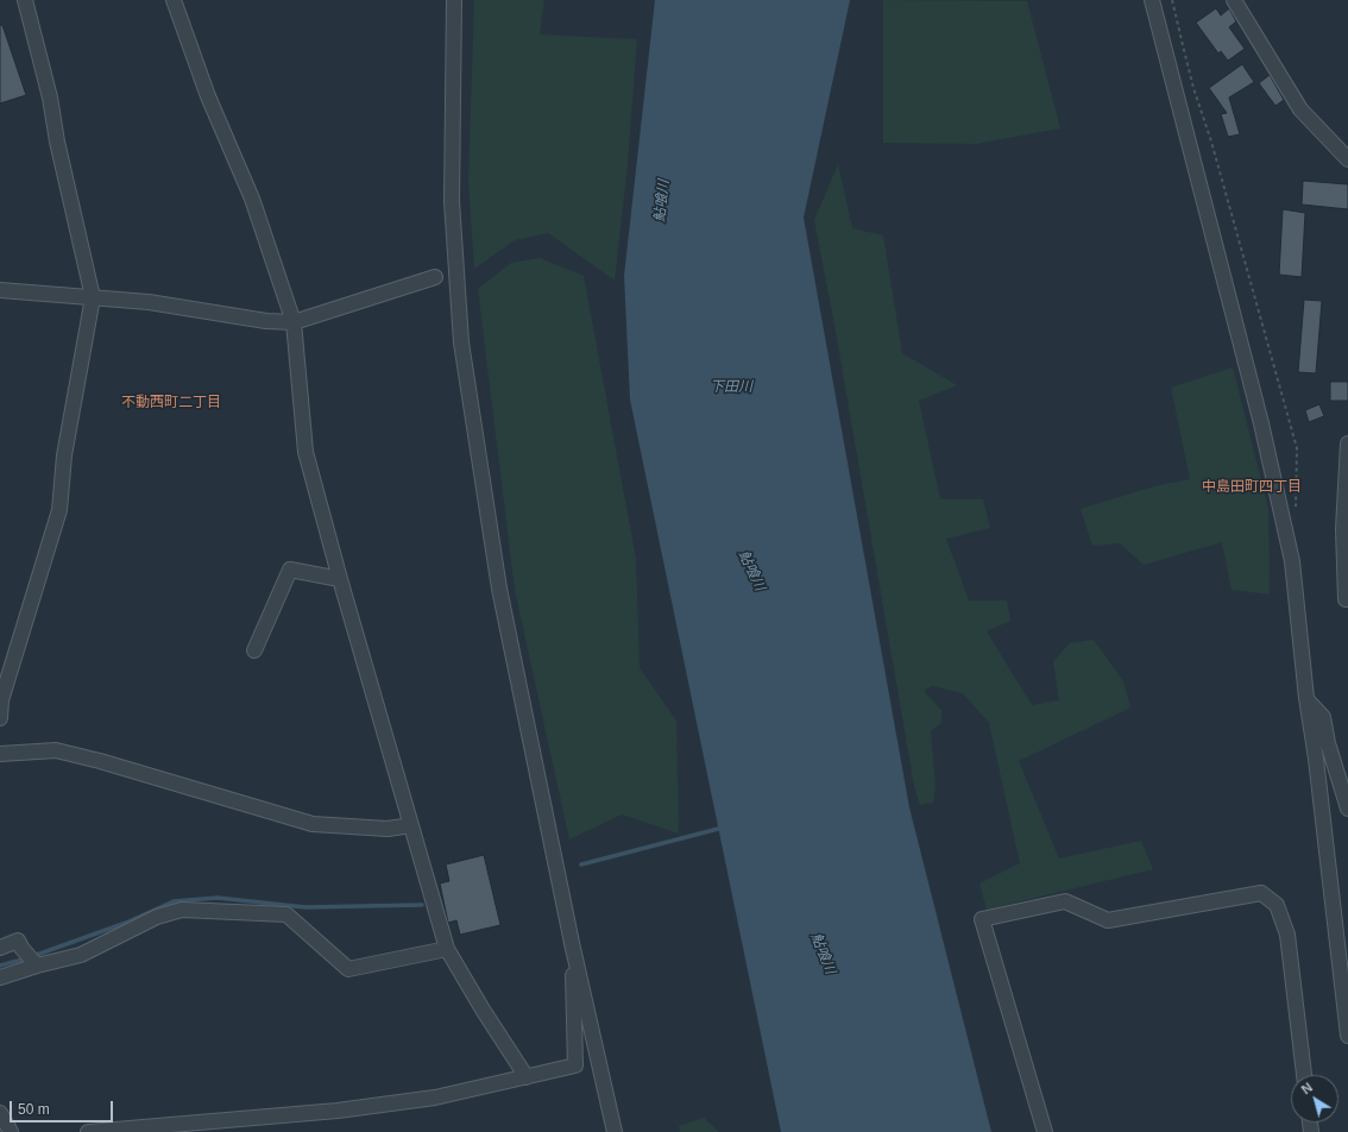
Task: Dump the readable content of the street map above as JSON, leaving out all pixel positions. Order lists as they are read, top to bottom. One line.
{"districts":["不動西町二丁目","中島田町四丁目"],"water":["鮎喰川","下田川"],"scale_bar":"50 m","north":"top left"}
